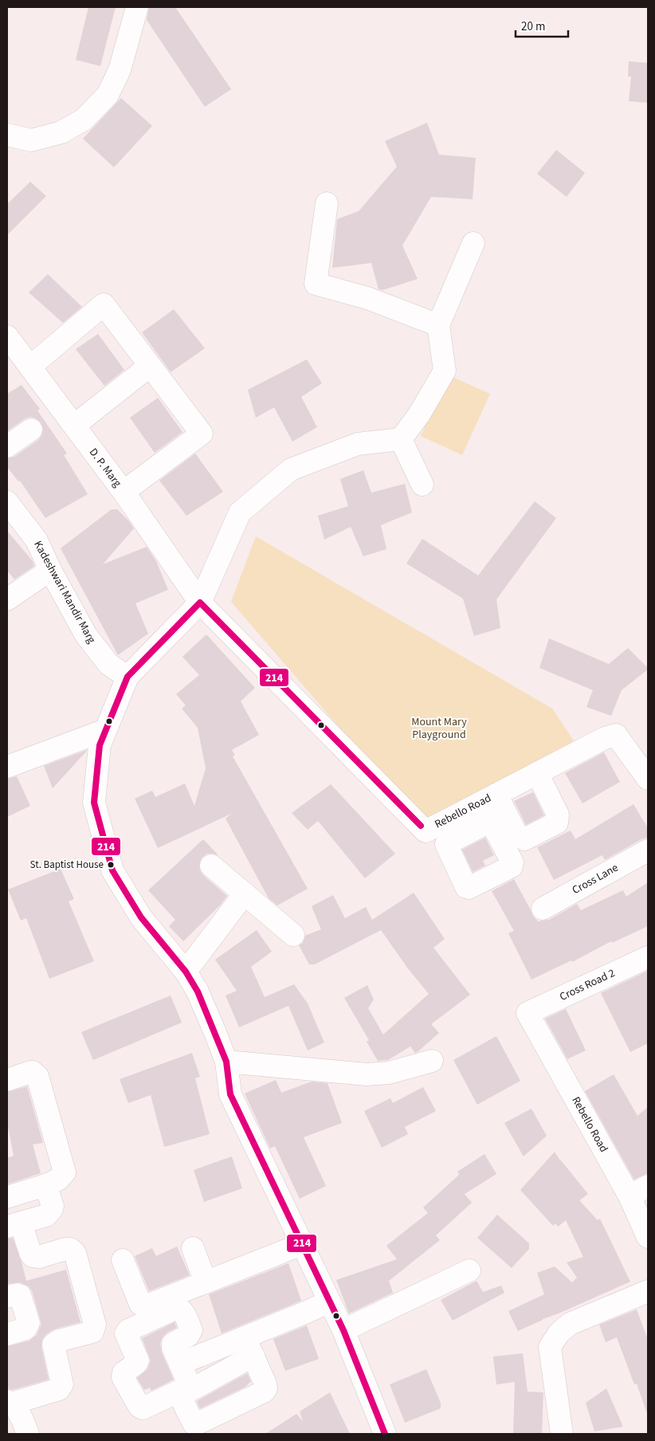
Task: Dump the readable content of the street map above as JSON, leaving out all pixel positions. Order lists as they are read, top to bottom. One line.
{"streets":{"street":["D. P. Marg","Kadeshwari Mandir Marg","Rebello Road","Cross Lane","Cross Road 2"]},"crossings":[["D. P. Marg","Rebello Road"],["Rebello Road","Cross Road 2"]],"parks":["Mount Mary Playground"],"places":["St. Baptist House"],"lines":["transit line 214"],"scale_bar":"20 m"}
